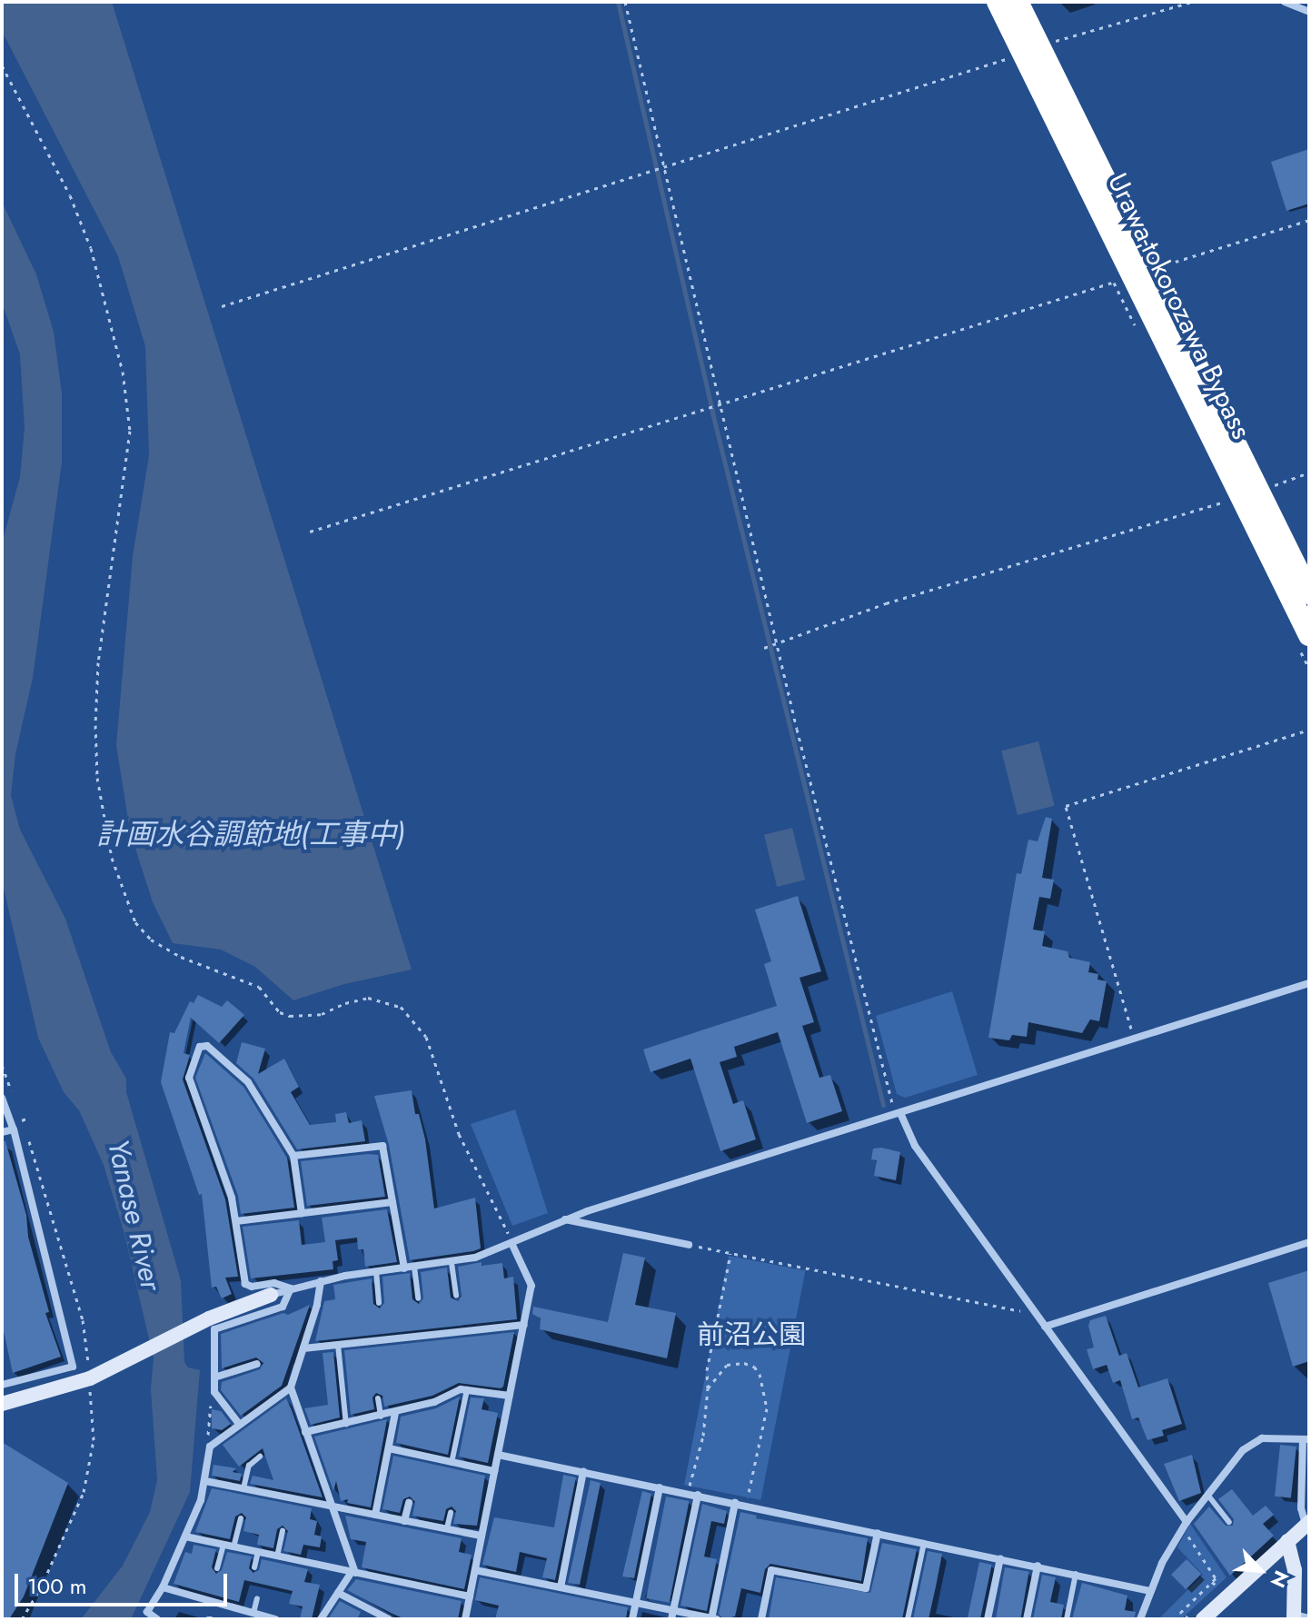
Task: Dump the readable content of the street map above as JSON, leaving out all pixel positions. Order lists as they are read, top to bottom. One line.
{"streets":{"highway":["Urawa-tokorozawa Bypass"]},"water":["計画水谷調節地(工事中)","Yanase River"],"parks":["前沼公園"],"scale_bar":"100 m","north":"bottom right"}
